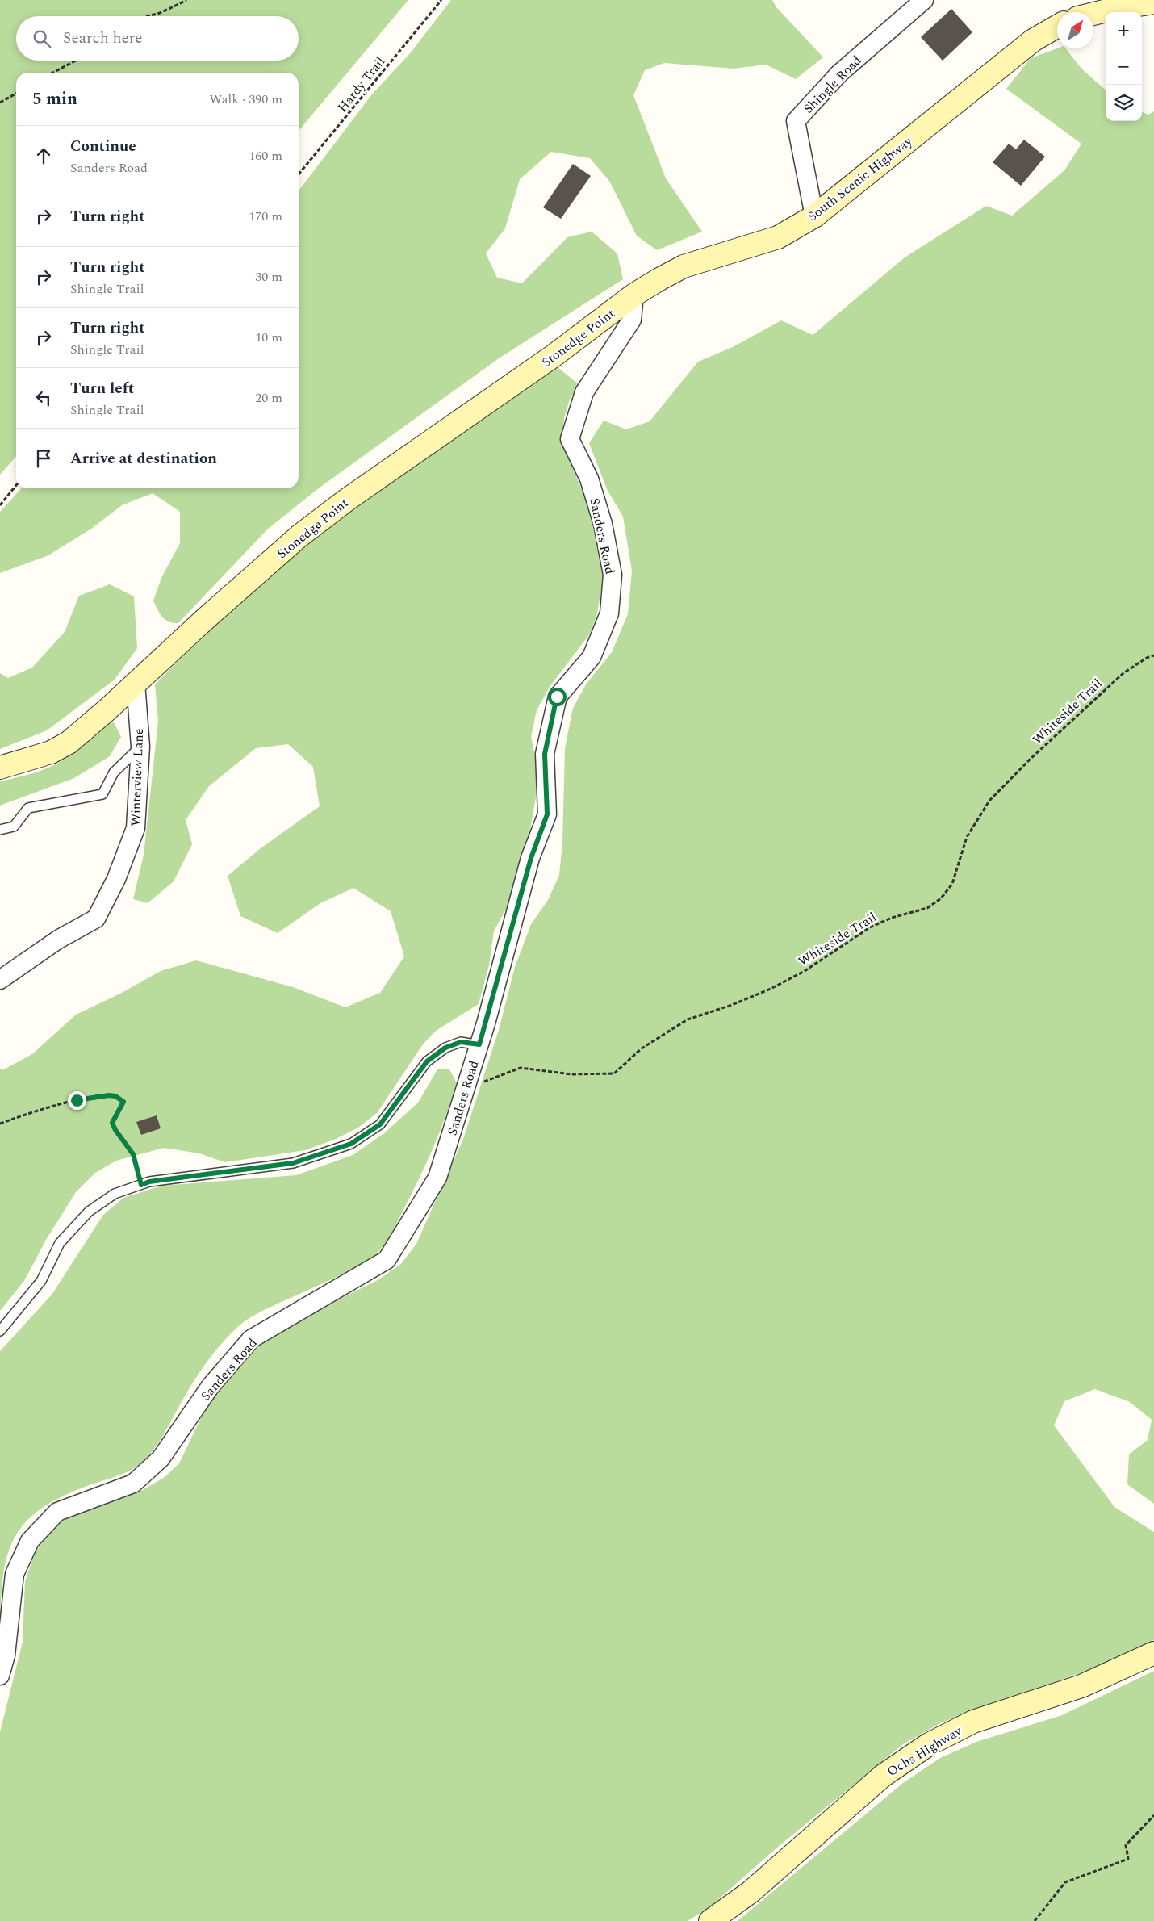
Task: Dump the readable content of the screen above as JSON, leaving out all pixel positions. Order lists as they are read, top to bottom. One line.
{"streets":{"main road":["South Scenic Highway","Stonedge Point","Ochs Highway"],"street":["Shingle Road","Sanders Road","Winterview Lane"],"path":["Hardy Trail","Whiteside Trail"]},"crossings":[["Shingle Road","South Scenic Highway"],["South Scenic Highway","Stonedge Point"],["South Scenic Highway","Sanders Road"],["Stonedge Point","Sanders Road"],["Stonedge Point","Winterview Lane"],["Sanders Road","Whiteside Trail"]],"north":"top right","page":{"map_buttons":["+","−"],"search":"Search here","heading":["5 min","Walk · 390 m"],"list":[["Continue","Sanders Road","160 m"],["Turn right","170 m"],["Turn right","Shingle Trail","30 m"],["Turn right","Shingle Trail","10 m"],["Turn left","Shingle Trail","20 m"],"Arrive at destination"]}}
